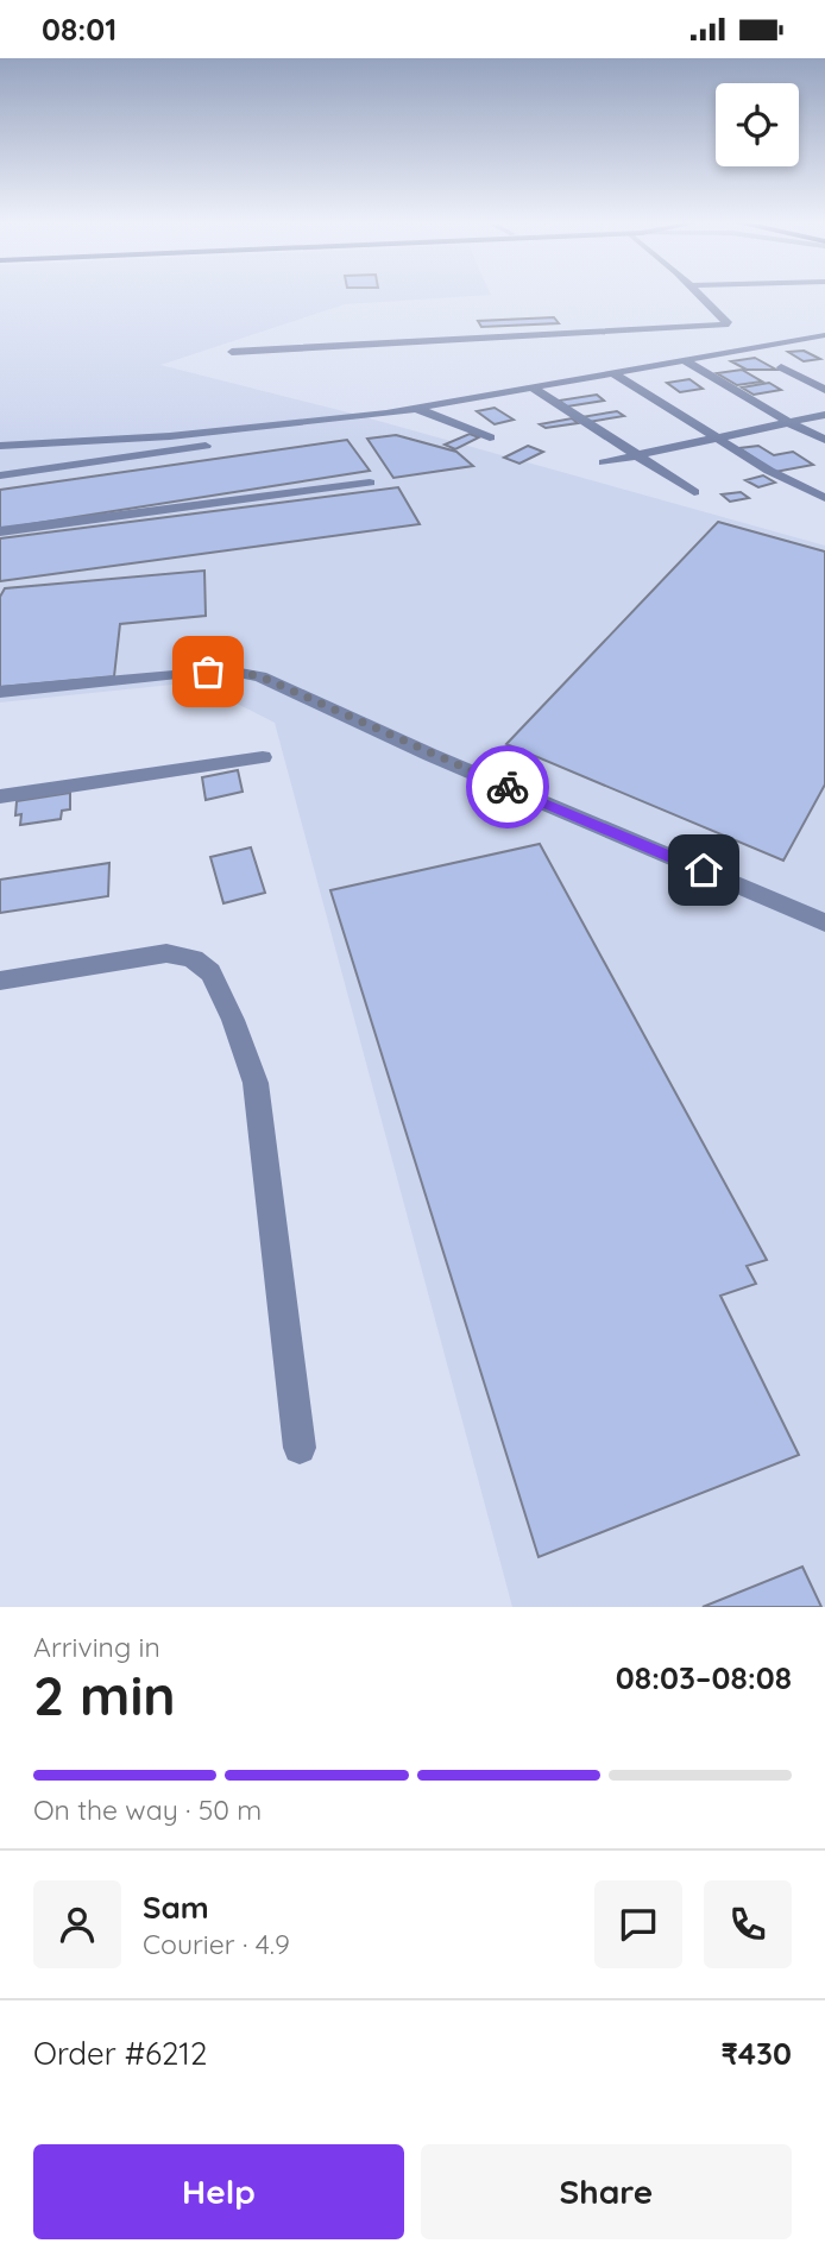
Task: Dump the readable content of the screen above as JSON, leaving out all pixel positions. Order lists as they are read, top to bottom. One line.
{"page":{"status":"08:01","heading":["2 min","Arriving in","08:03–08:08"],"panel":["Sam","Courier · 4.9","Order #6212","₹430"],"bar":"On the way · 50 m","buttons":["Help","Share"]}}
